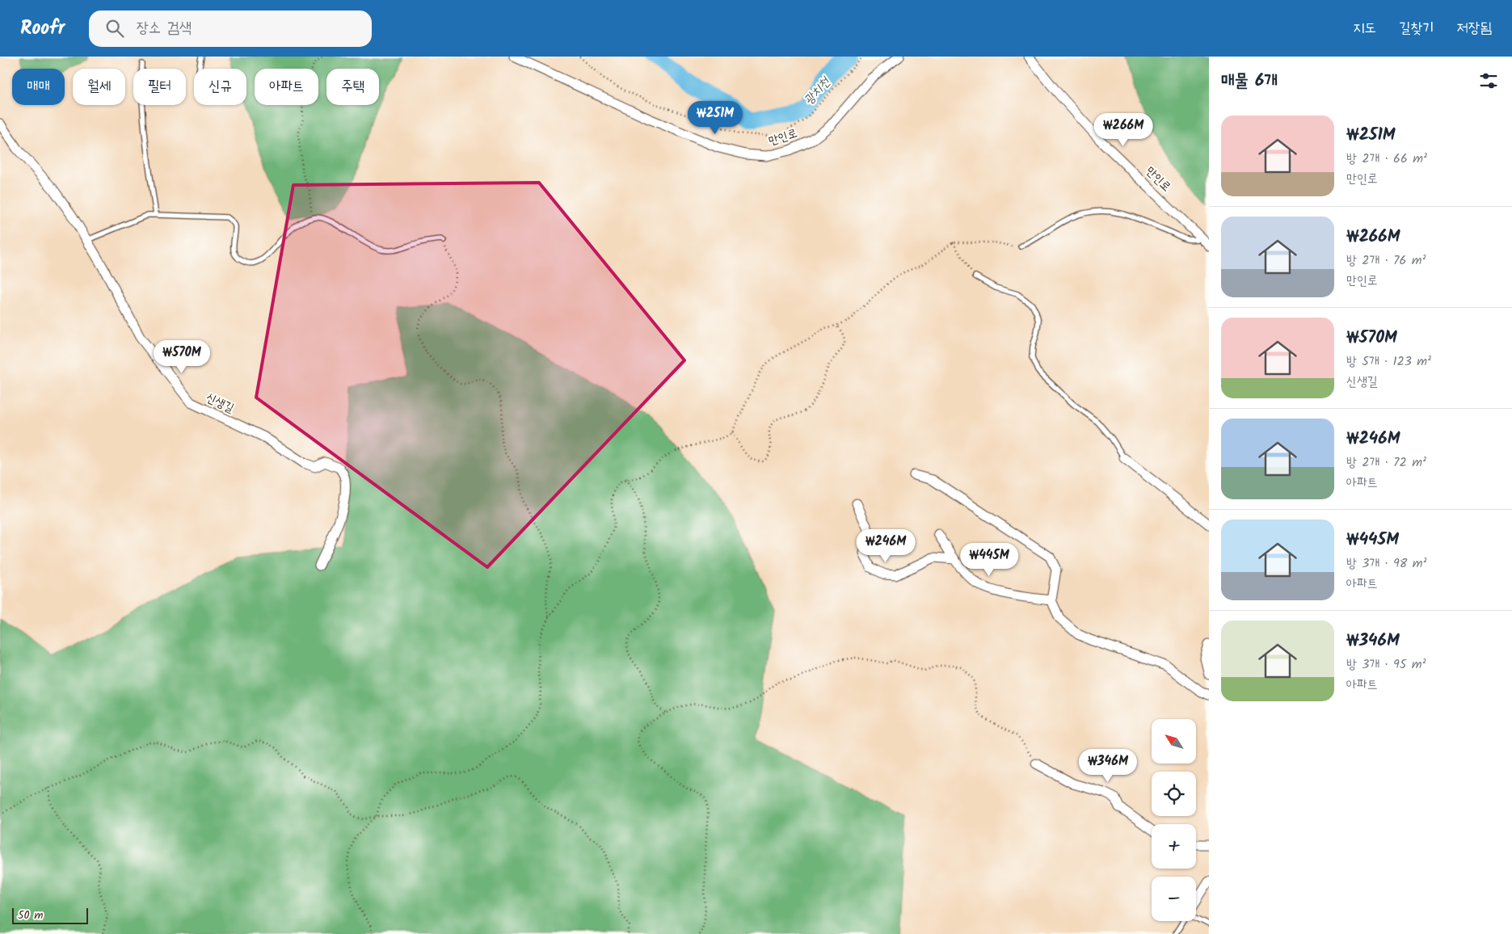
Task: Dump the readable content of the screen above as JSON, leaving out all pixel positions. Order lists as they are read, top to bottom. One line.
{"streets":{"street":["만인로","신생길"]},"water":["광치천"],"scale_bar":"50 m","north":"top left","page":{"header":"Roofr","search":"장소 검색","nav":["지도","길찾기","저장됨"],"heading":"매물 6개","chip":["매매","월세","필터","신규","아파트","주택"],"price":["₩251M","₩266M","₩570M","₩246M","₩445M","₩346M"],"list":[{"name":"₩251M","note":"방 2개 · 66 m² · 만인로"},{"name":"₩266M","note":"방 2개 · 76 m² · 만인로"},{"name":"₩570M","note":"방 5개 · 123 m² · 신생길"},{"name":"₩246M","note":"방 2개 · 72 m² · 아파트"},{"name":"₩445M","note":"방 3개 · 98 m² · 아파트"},{"name":"₩346M","note":"방 3개 · 95 m² · 아파트"}],"map_buttons":["+","−"],"scale":"50 m"}}
